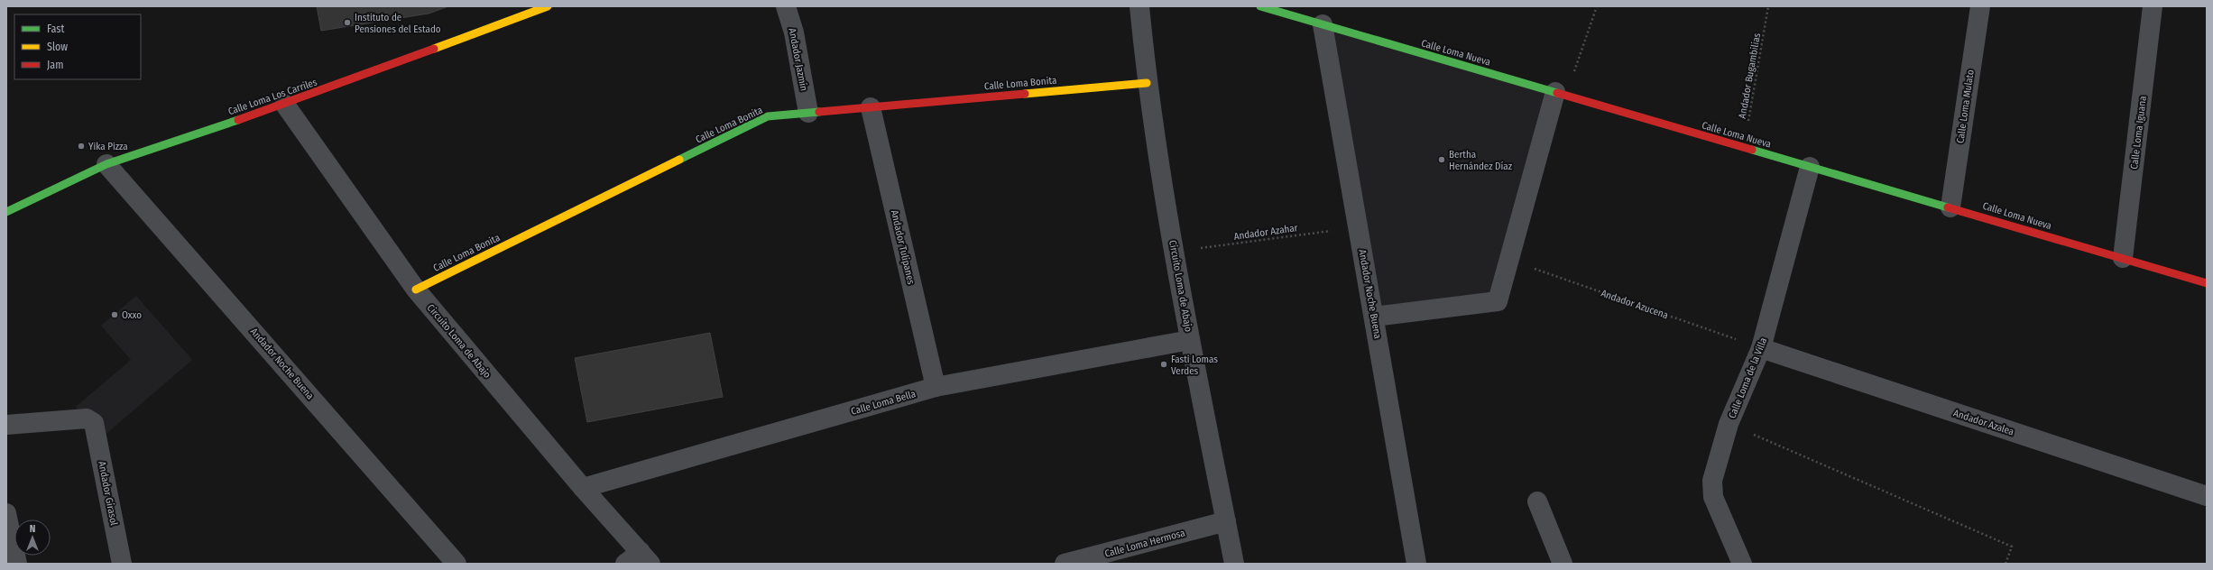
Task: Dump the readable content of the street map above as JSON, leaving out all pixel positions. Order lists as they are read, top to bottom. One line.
{"streets":{"street":["Calle Loma Nueva","Andador Jazmín","Calle Loma Bonita","Calle Loma Los Carriles","Calle Loma Mulato","Calle Loma Iguana","Andador Tulipanes","Circuito Loma de Abajo","Andador Noche Buena","Calle Loma de la Villa","Calle Loma Bella","Andador Azalea","Andador Girasol","Calle Loma Hermosa"],"path":["Andador Bugambilias","Andador Azahar","Andador Azucena"]},"crossings":[["Calle Loma Nueva","Andador Bugambilias"],["Calle Loma Nueva","Calle Loma Mulato"],["Calle Loma Nueva","Calle Loma Iguana"],["Calle Loma Nueva","Andador Noche Buena"],["Calle Loma Nueva","Calle Loma de la Villa"],["Andador Jazmín","Calle Loma Bonita"],["Calle Loma Bonita","Andador Tulipanes"],["Calle Loma Bonita","Circuito Loma de Abajo"],["Calle Loma Los Carriles","Circuito Loma de Abajo"],["Calle Loma Los Carriles","Andador Noche Buena"],["Andador Azahar","Circuito Loma de Abajo"],["Andador Azahar","Andador Noche Buena"],["Andador Tulipanes","Calle Loma Bella"],["Circuito Loma de Abajo","Calle Loma Bella"],["Circuito Loma de Abajo","Calle Loma Hermosa"],["Andador Azucena","Calle Loma de la Villa"],["Andador Azucena","Andador Azalea"],["Calle Loma de la Villa","Andador Azalea"]],"places":["Instituto de Pensiones del Estado","Yika Pizza","Bertha Hernández Díaz","Oxxo","Fasti Lomas Verdes"],"legend":["Fast","Slow","Jam"],"north":"top"}
